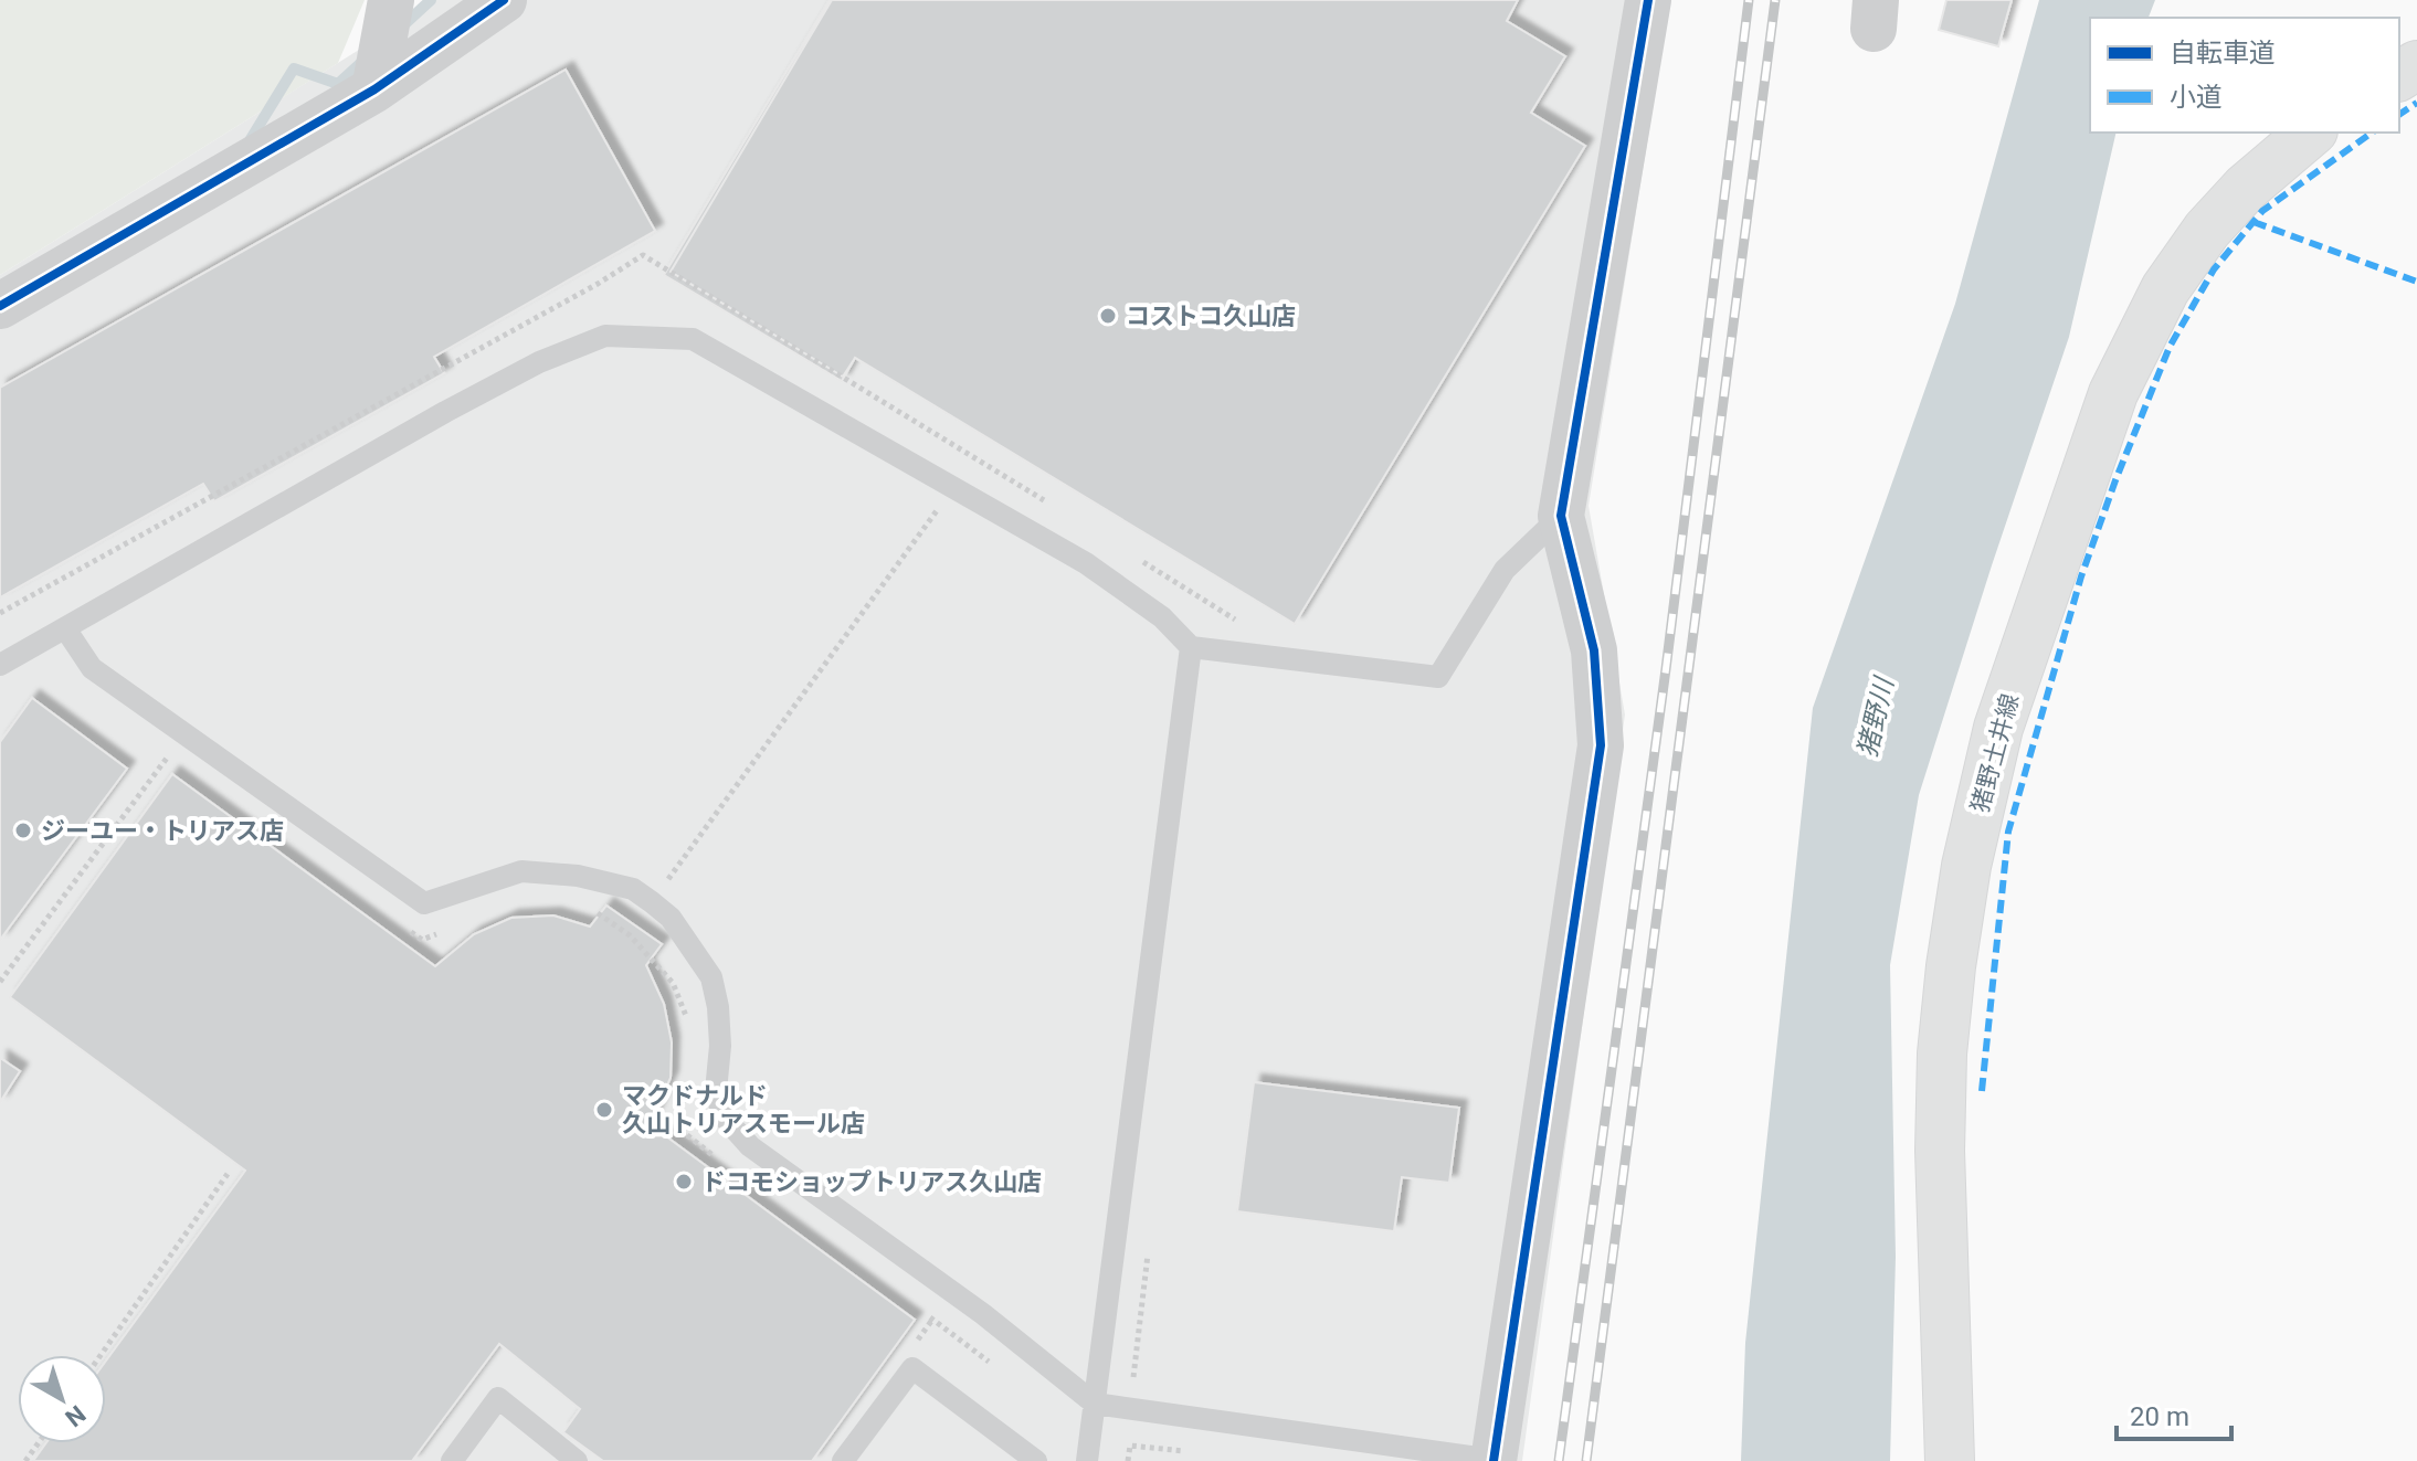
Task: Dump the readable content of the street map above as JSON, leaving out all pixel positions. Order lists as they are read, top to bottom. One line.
{"streets":{"main road":["猪野土井線"]},"water":["猪野川"],"places":["コストコ久山店","ジーユー・トリアス店","マクドナルド 久山トリアスモール店","ドコモショップトリアス久山店"],"legend":["自転車道","小道"],"scale_bar":"20 m","north":"bottom right"}
